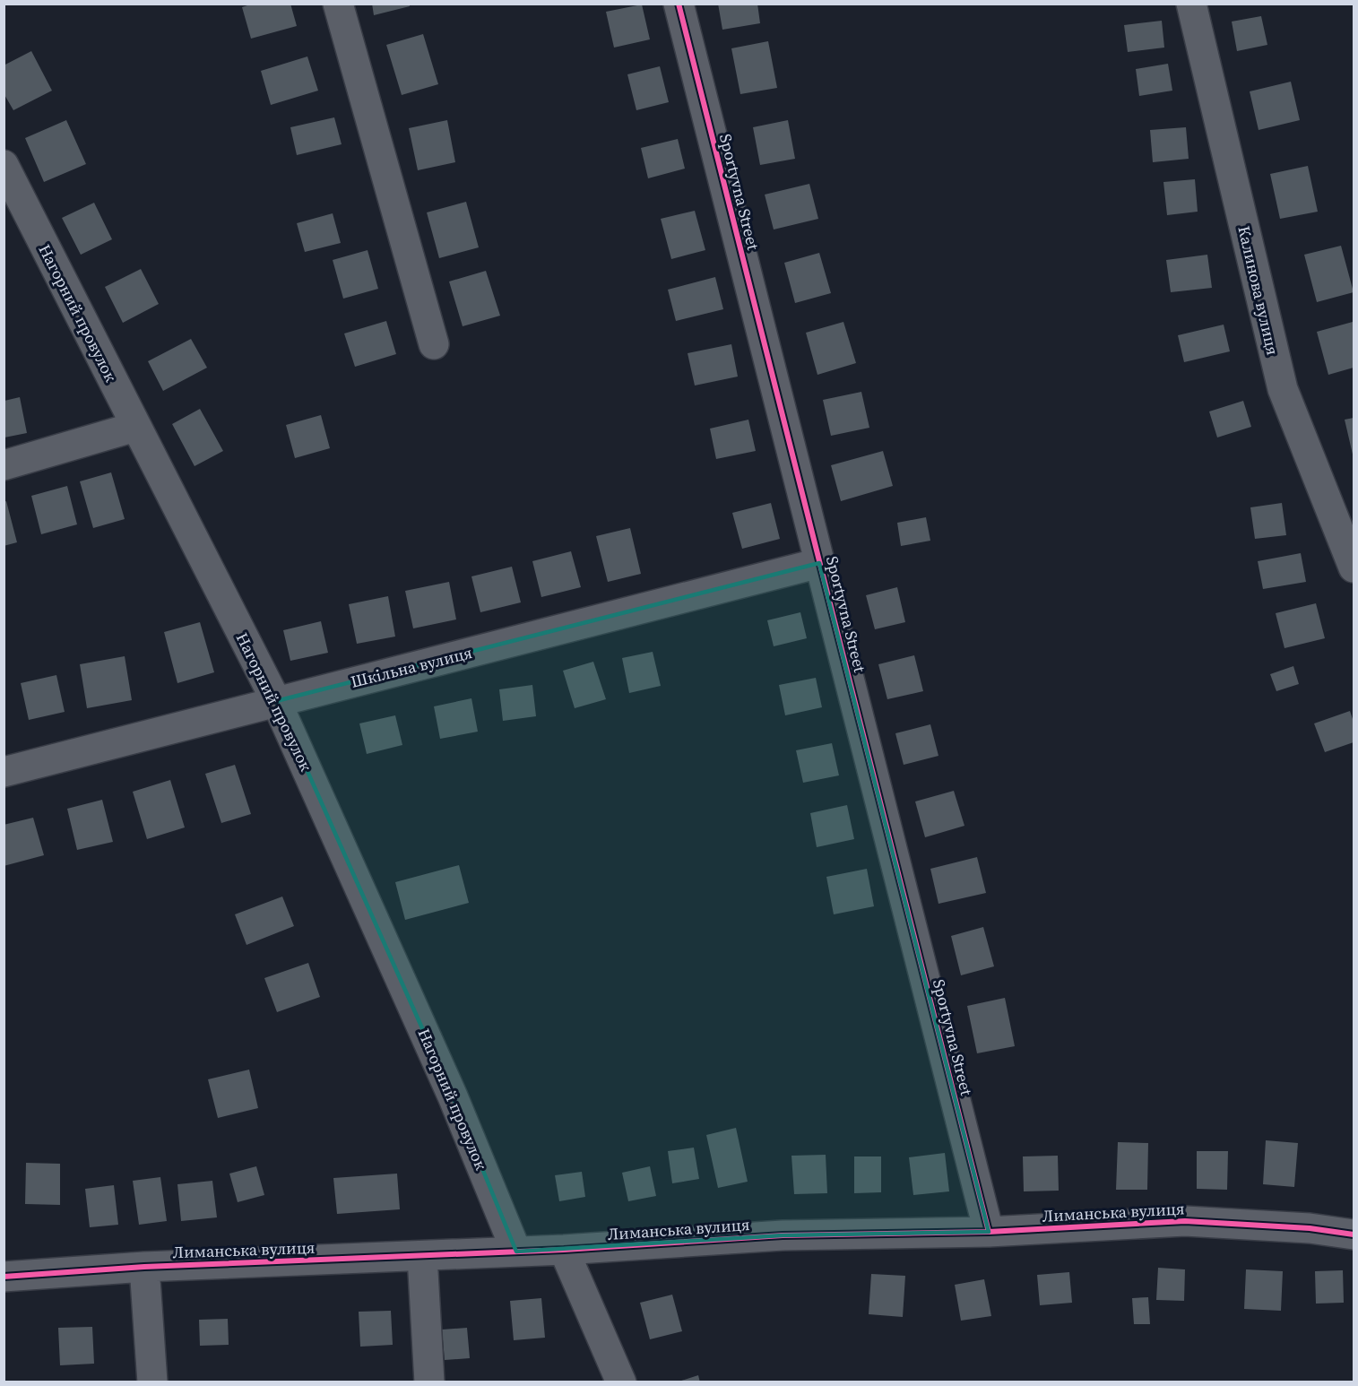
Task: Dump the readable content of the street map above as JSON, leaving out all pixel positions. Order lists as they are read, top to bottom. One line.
{"streets":{"street":["Sportyvna Street","Калинова вулиця","Нагорний провулок","Шкільна вулиця","Лиманська вулиця"]},"crossings":[["Sportyvna Street","Шкільна вулиця"],["Sportyvna Street","Лиманська вулиця"],["Нагорний провулок","Шкільна вулиця"],["Нагорний провулок","Лиманська вулиця"]]}
